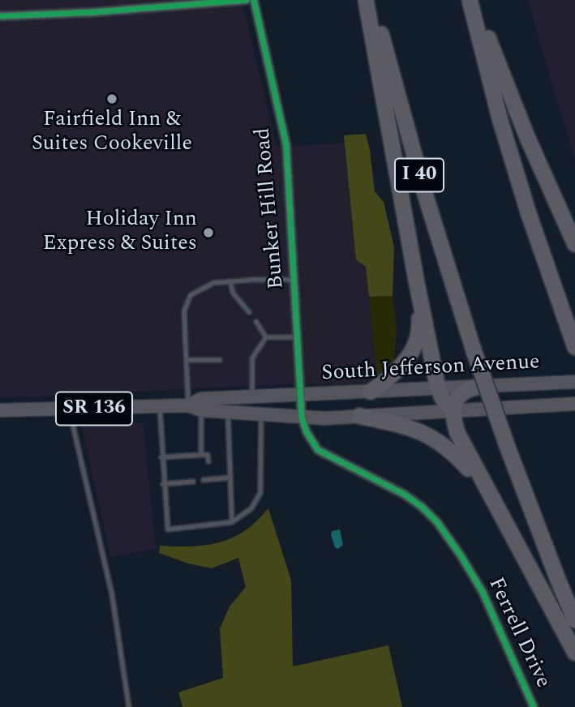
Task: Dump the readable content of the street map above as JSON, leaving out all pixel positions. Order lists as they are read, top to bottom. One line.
{"streets":{"highway":["I 40"],"main road":["South Jefferson Avenue","SR 136"],"street":["Bunker Hill Road","Ferrell Drive"]},"crossings":[["Bunker Hill Road","South Jefferson Avenue"],["Bunker Hill Road","Ferrell Drive"],["South Jefferson Avenue","Ferrell Drive"]],"places":["Fairfield Inn & Suites Cookeville","Holiday Inn Express & Suites"]}
